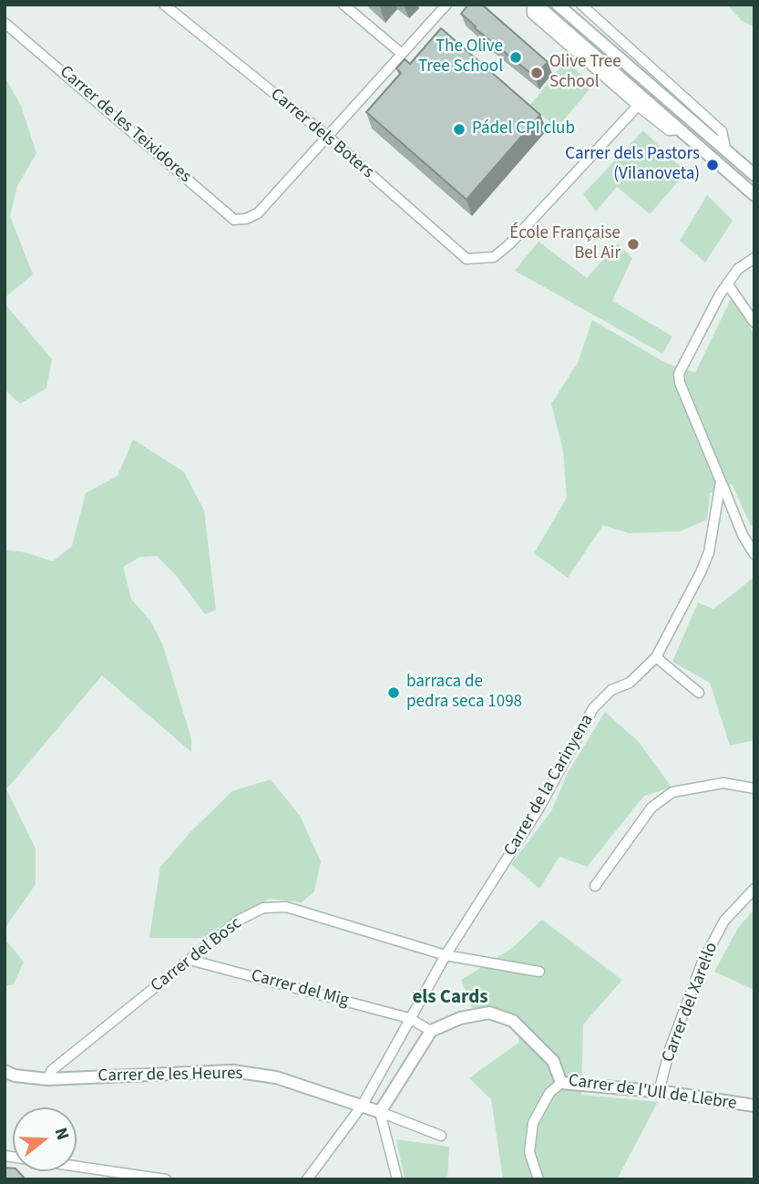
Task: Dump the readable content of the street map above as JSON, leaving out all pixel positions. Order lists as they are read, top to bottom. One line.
{"streets":{"street":["Carrer de les Teixidores","Carrer dels Boters","Carrer de la Carinyena","Carrer del Bosc","Carrer del Mig","Carrer del Xarel·lo","Carrer de les Heures","Carrer de l'Ull de Llebre"]},"crossings":[["Carrer de les Teixidores","Carrer dels Boters"],["Carrer de la Carinyena","Carrer del Bosc"],["Carrer de la Carinyena","Carrer del Mig"],["Carrer de la Carinyena","Carrer de les Heures"],["Carrer del Bosc","Carrer del Mig"],["Carrer del Bosc","Carrer de les Heures"],["Carrer del Xarel·lo","Carrer de l'Ull de Llebre"]],"districts":["els Cards"],"places":["The Olive Tree School","Olive Tree School","Pádel CPI club","Carrer dels Pastors (Vilanoveta)","École Française Bel Air","barraca de pedra seca 1098"],"north":"right"}
